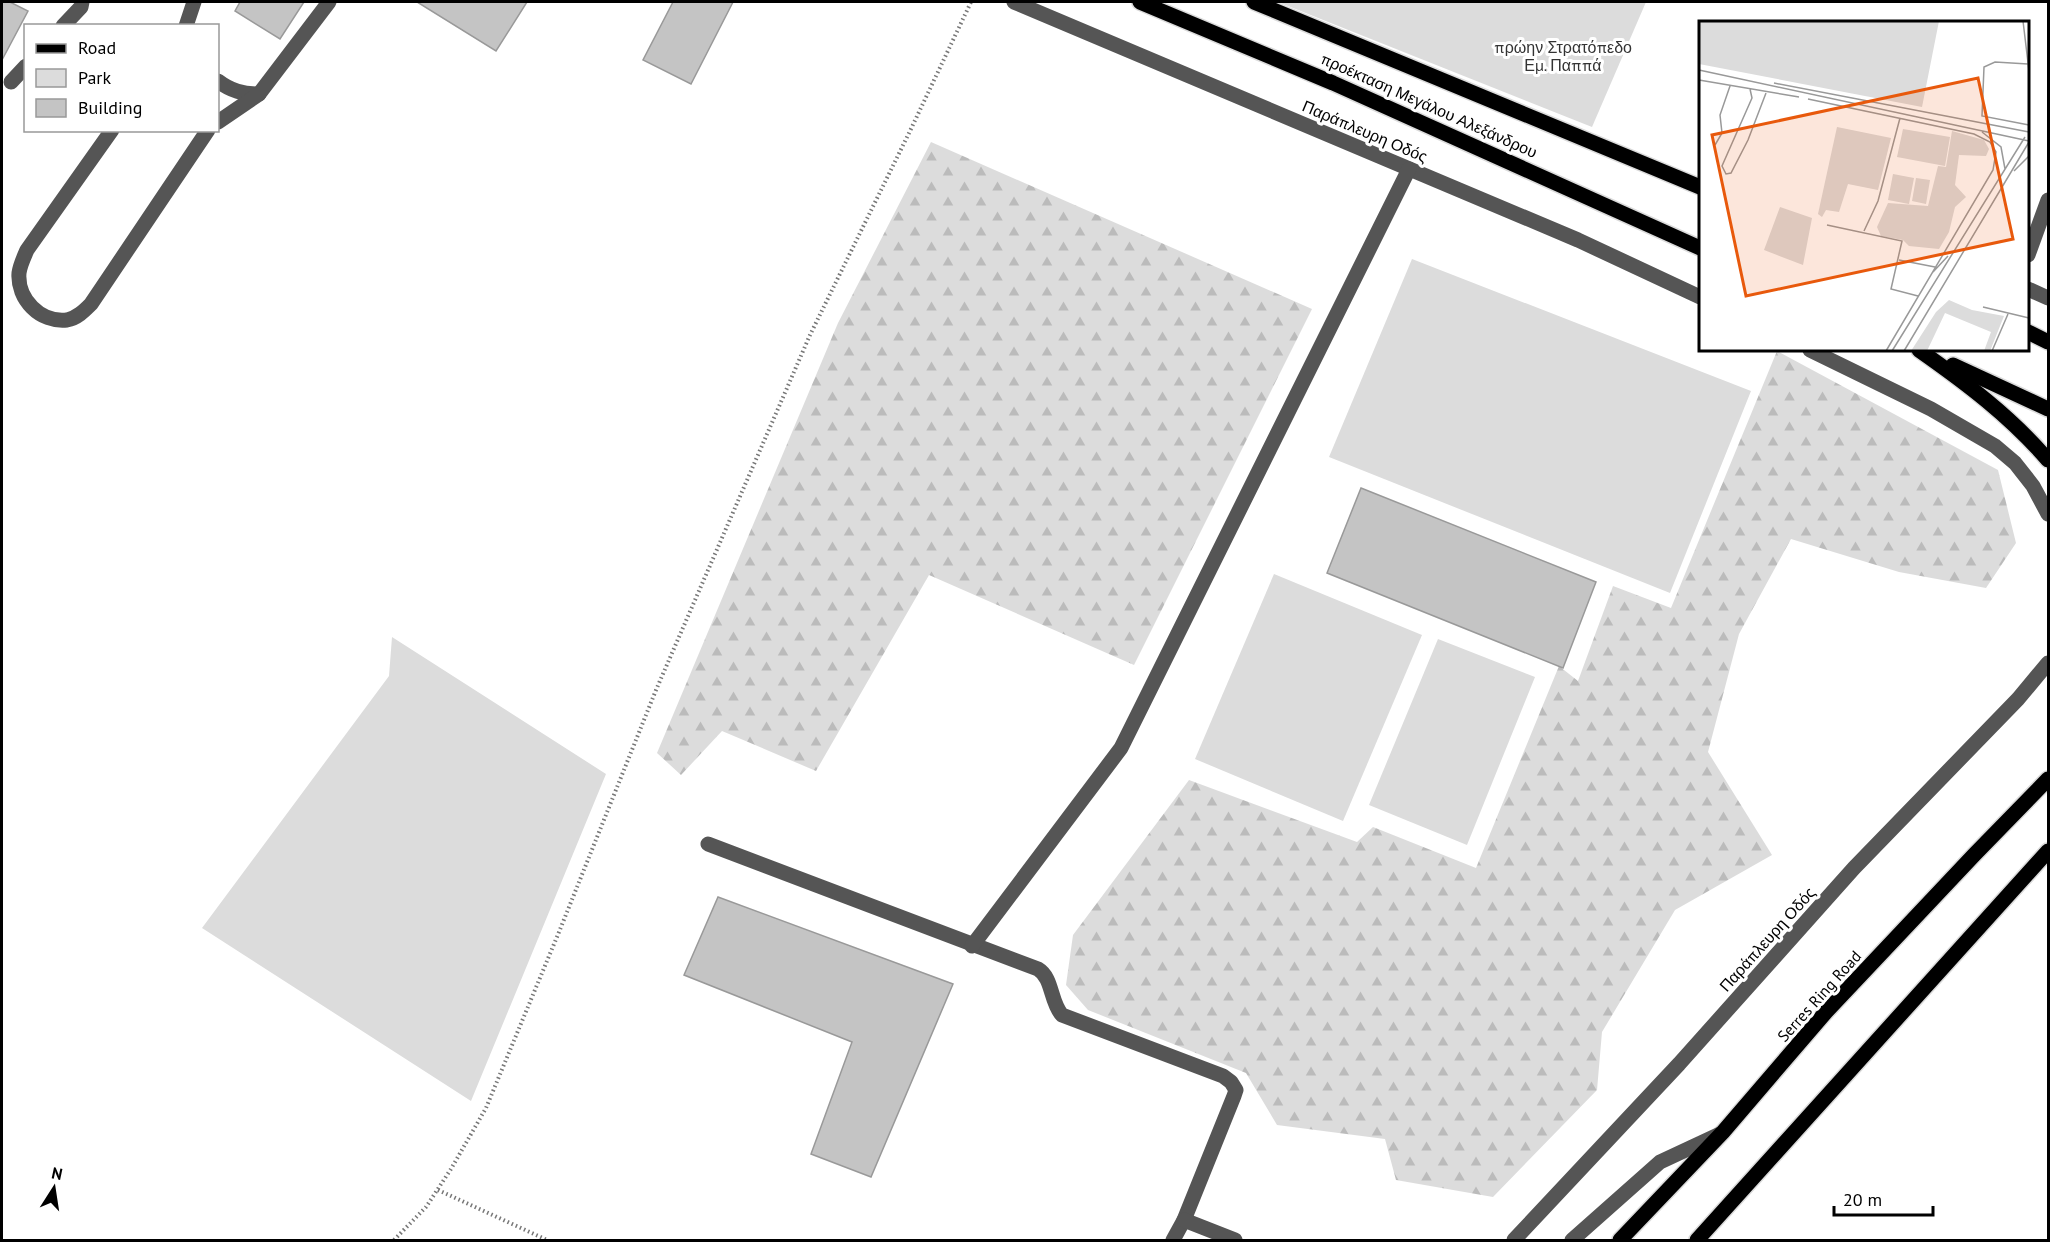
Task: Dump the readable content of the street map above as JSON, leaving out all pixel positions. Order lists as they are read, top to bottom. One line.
{"streets":{"main road":["προέκταση Μεγάλου Αλεξάνδρου","Serres Ring Road"],"street":["Παράπλευρη Οδός"]},"parks":["πρώην Στρατόπεδο Εμ. Παππά"],"legend":["Road","Park","Building"],"scale_bar":"20 m","north":"top"}
